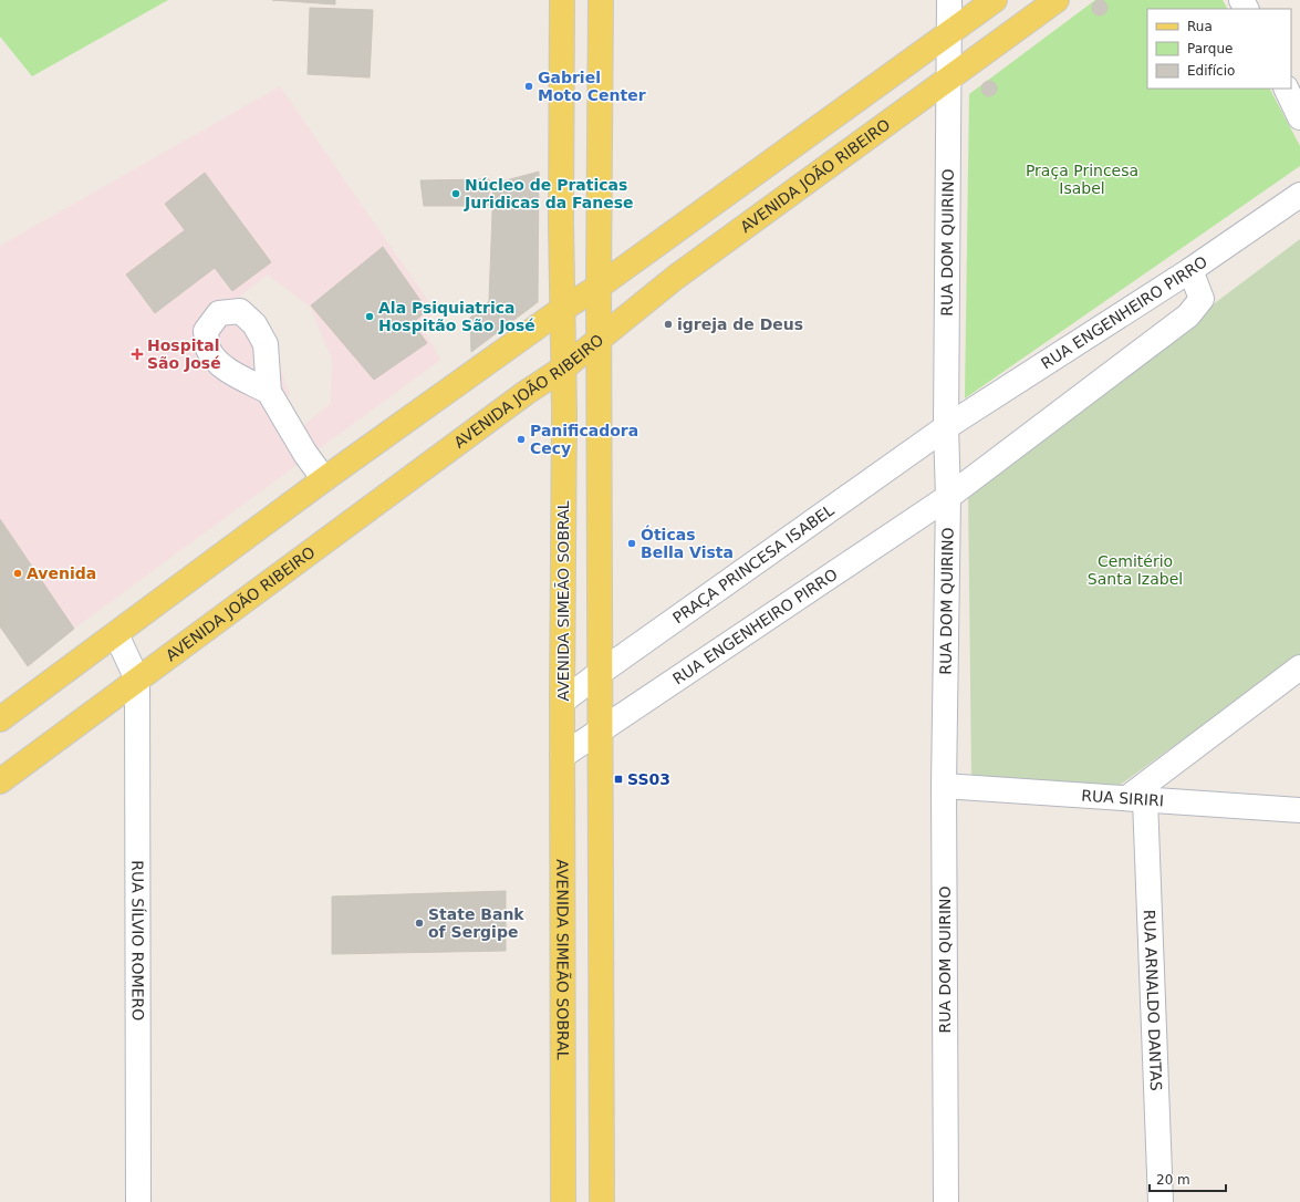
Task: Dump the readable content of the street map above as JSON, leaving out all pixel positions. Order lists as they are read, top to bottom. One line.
{"streets":{"main road":["AVENIDA JOÃO RIBEIRO","AVENIDA SIMEÃO SOBRAL"],"street":["RUA DOM QUIRINO","RUA ENGENHEIRO PIRRO","PRAÇA PRINCESA ISABEL","RUA SIRIRI","RUA SÍLVIO ROMERO","RUA ARNALDO DANTAS"]},"crossings":[["AVENIDA JOÃO RIBEIRO","RUA DOM QUIRINO"],["AVENIDA JOÃO RIBEIRO","AVENIDA SIMEÃO SOBRAL"],["AVENIDA JOÃO RIBEIRO","RUA SÍLVIO ROMERO"],["RUA DOM QUIRINO","RUA ENGENHEIRO PIRRO"],["RUA DOM QUIRINO","PRAÇA PRINCESA ISABEL"],["RUA DOM QUIRINO","RUA SIRIRI"],["RUA ENGENHEIRO PIRRO","PRAÇA PRINCESA ISABEL"],["RUA ENGENHEIRO PIRRO","AVENIDA SIMEÃO SOBRAL"],["PRAÇA PRINCESA ISABEL","AVENIDA SIMEÃO SOBRAL"],["RUA SIRIRI","RUA ARNALDO DANTAS"]],"parks":["Praça Princesa Isabel","Cemitério Santa Izabel"],"places":{"other":["Gabriel Moto Center","Núcleo de Praticas Juridicas da Fanese","Ala Psiquiatrica Hospitão São José","igreja de Deus","Panificadora Cecy","Óticas Bella Vista","Avenida","State Bank of Sergipe"],"health":["Hospital São José"],"transit":["SS03"]},"legend":["Rua","Parque","Edifício"],"scale_bar":"20 m"}
